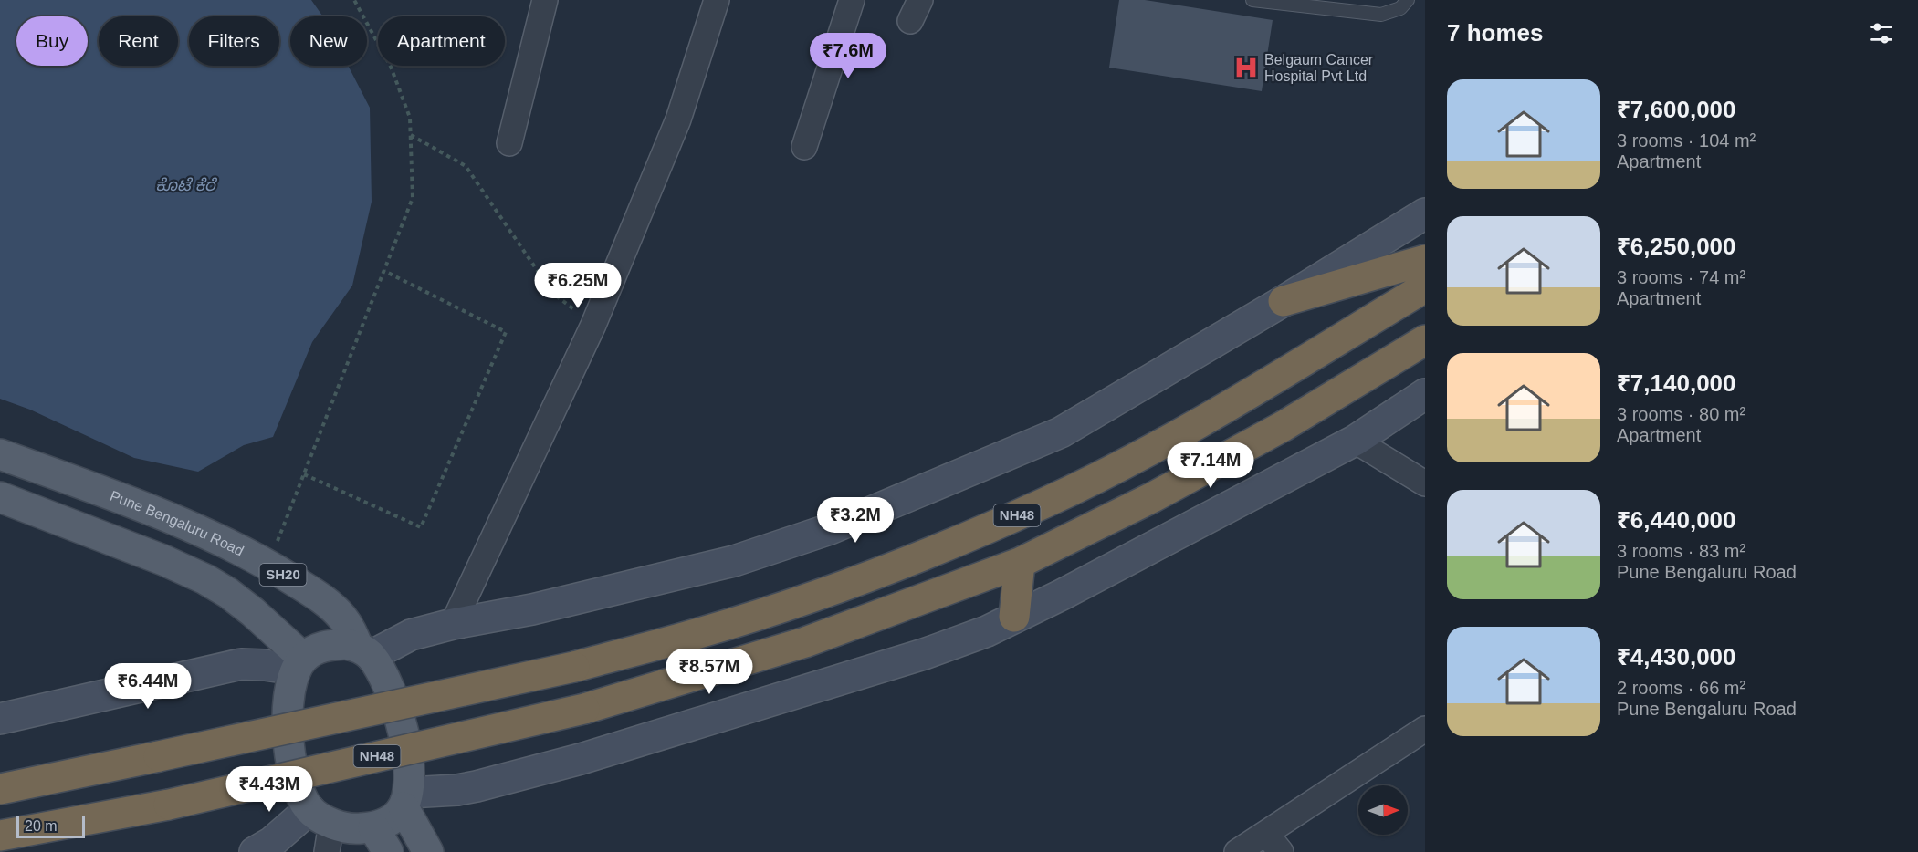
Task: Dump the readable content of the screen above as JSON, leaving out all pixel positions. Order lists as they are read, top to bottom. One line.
{"streets":{"highway":["NH48"],"main road":["Pune Bengaluru Road","SH20"]},"water":["ಕೊಟೆ ಕೆರೆ"],"places":{"hospital":["Belgaum Cancer Hospital Pvt Ltd"]},"scale_bar":"20 m","north":"right","page":{"heading":"7 homes","chip":["Buy","Rent","Filters","New","Apartment"],"price":["₹7.6M","₹6.25M","₹7.14M","₹3.2M","₹8.57M","₹6.44M","₹4.43M"],"list":[{"name":"₹7,600,000","note":"3 rooms · 104 m² · Apartment"},{"name":"₹6,250,000","note":"3 rooms · 74 m² · Apartment"},{"name":"₹7,140,000","note":"3 rooms · 80 m² · Apartment"},{"name":"₹6,440,000","note":"3 rooms · 83 m² · Pune Bengaluru Road"},{"name":"₹4,430,000","note":"2 rooms · 66 m² · Pune Bengaluru Road"}],"scale":"20 m"}}
